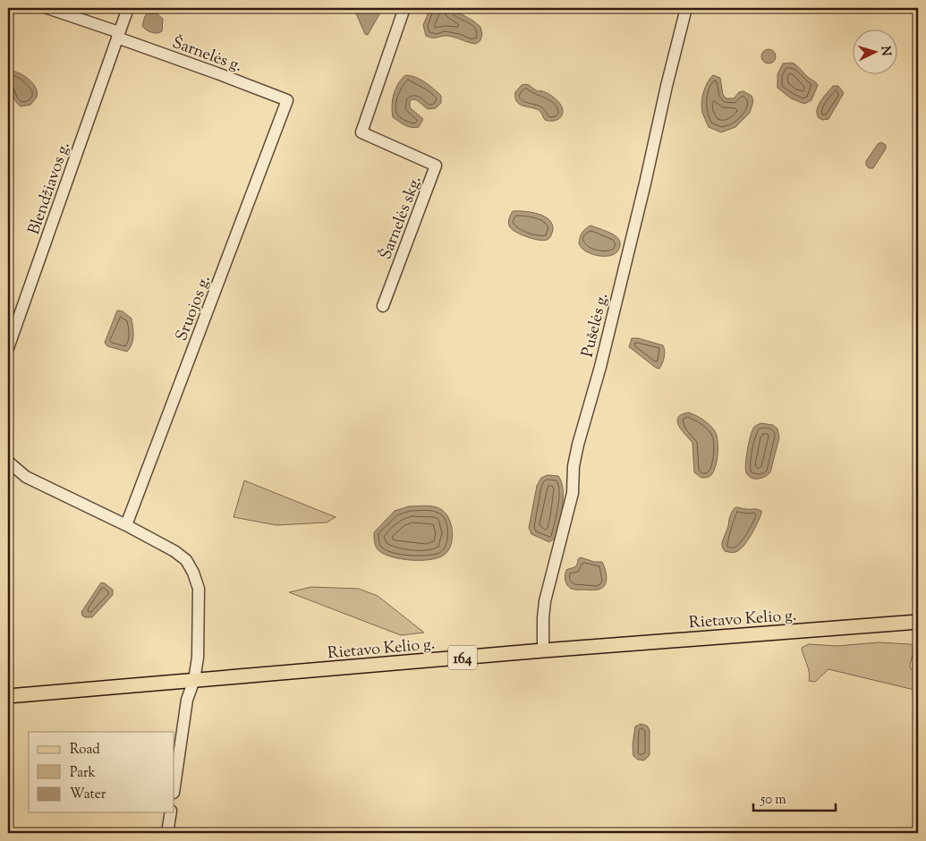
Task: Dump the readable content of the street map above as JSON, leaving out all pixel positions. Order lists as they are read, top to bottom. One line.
{"streets":{"main road":["Rietavo Kelio g.","164"],"street":["Šarnelės g.","Blendžiavos g.","Šarnelės skg.","Sruojos g.","Pušelės g."]},"crossings":[["Šarnelės g.","Blendžiavos g."],["Šarnelės g.","Sruojos g."],["Pušelės g.","Rietavo Kelio g."]],"legend":["Road","Park","Water"],"scale_bar":"50 m","north":"right"}
